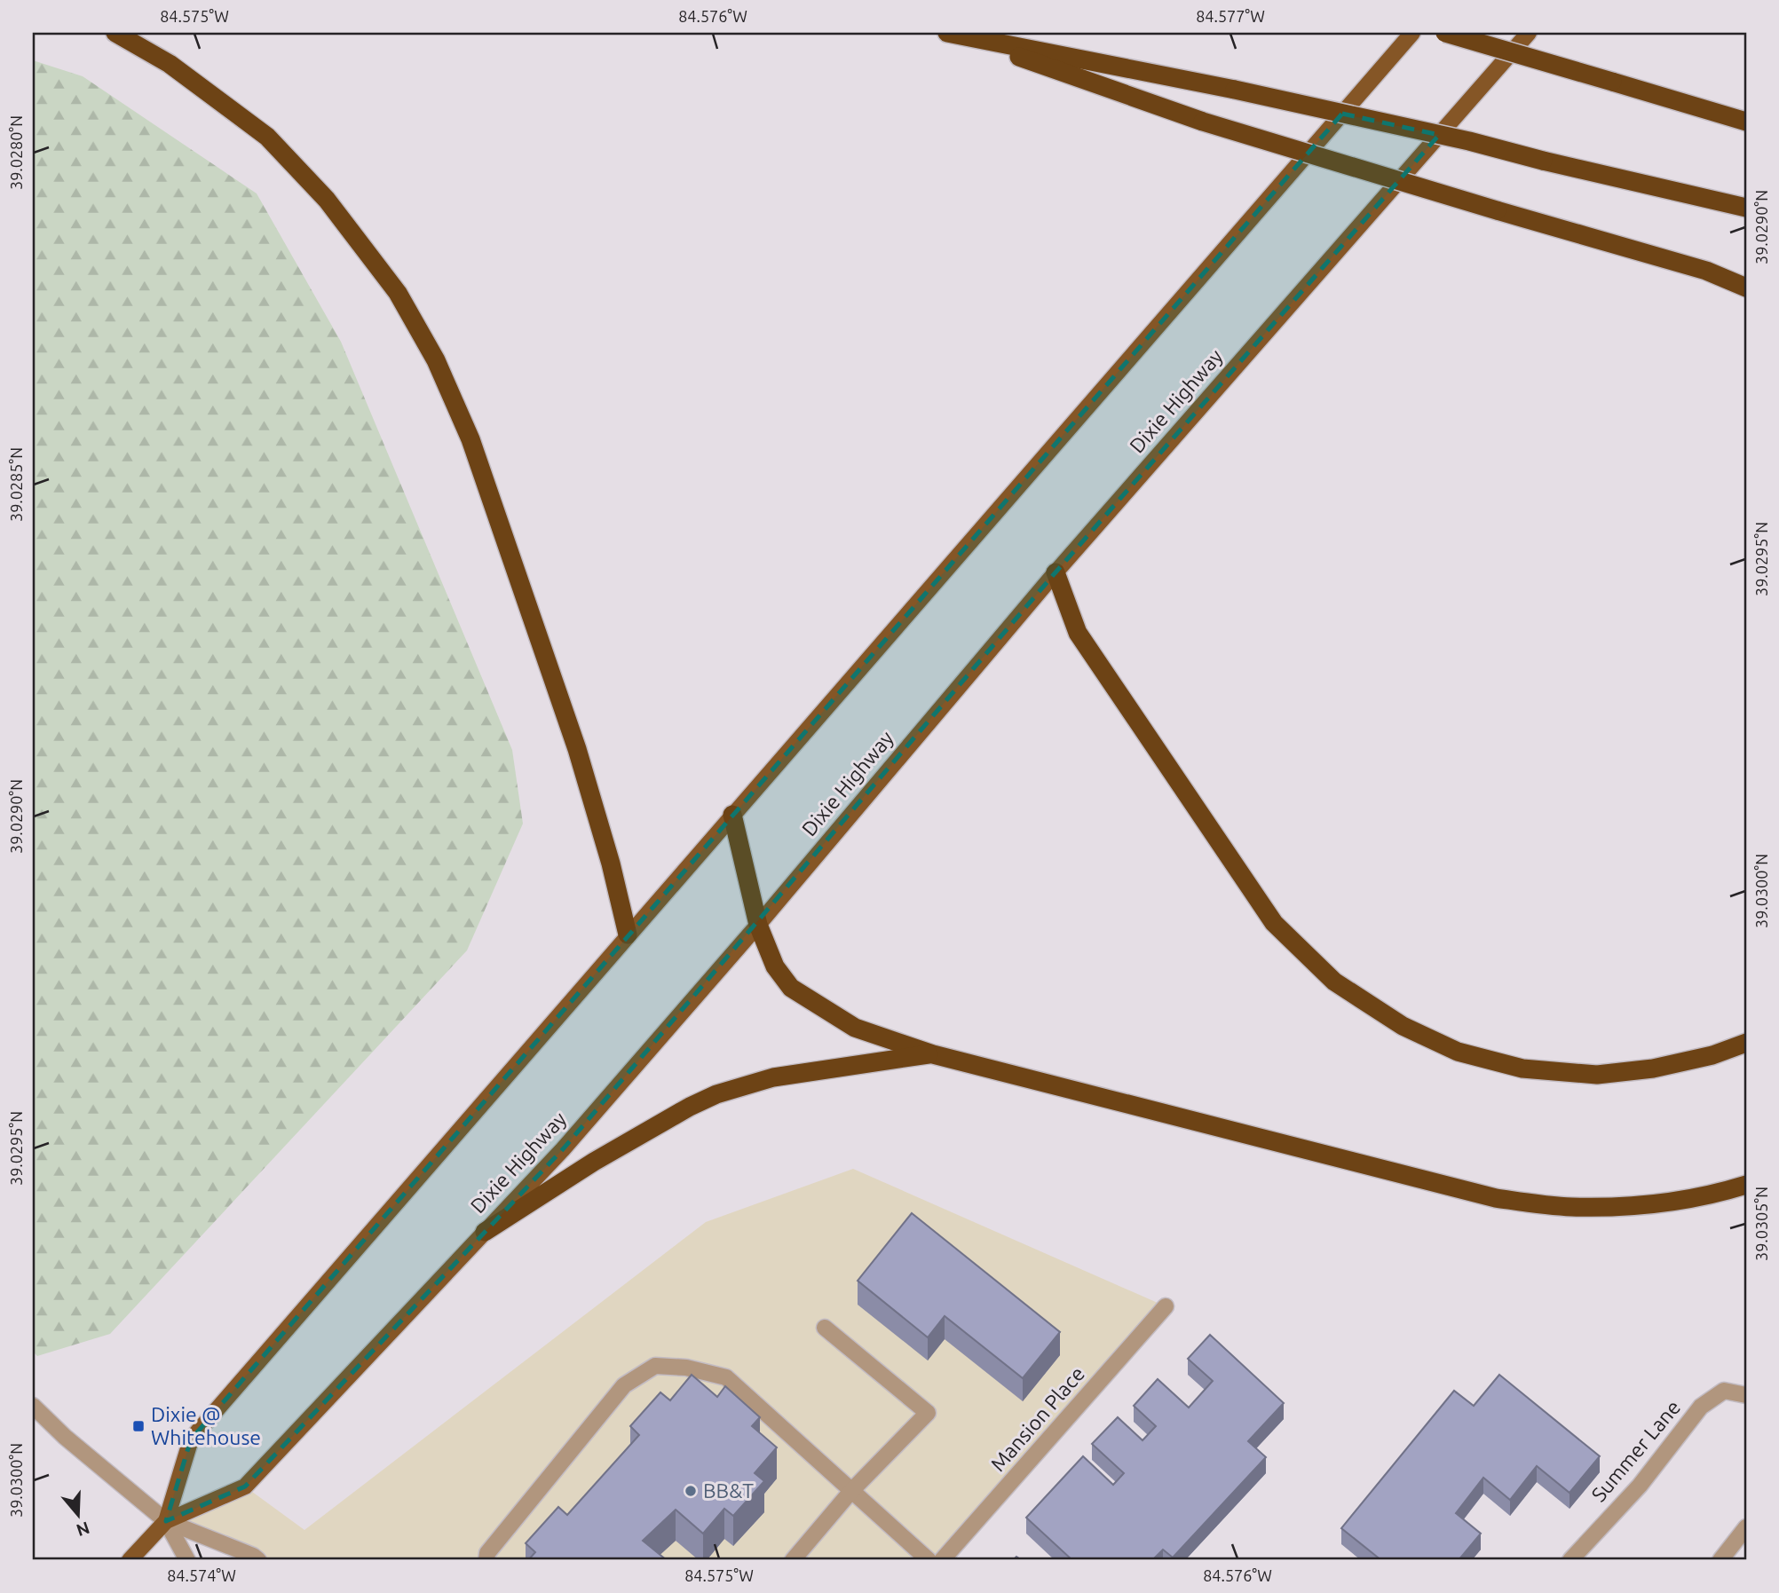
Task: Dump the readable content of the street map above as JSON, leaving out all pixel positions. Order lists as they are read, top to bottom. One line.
{"streets":{"main road":["Dixie Highway"],"street":["Mansion Place","Summer Lane"]},"places":{"transit":["Dixie @ Whitehouse"],"other":["BB&T"]},"north":"bottom","coordinates":["84.575°W","84.576°W","84.577°W","39.0280°N","39.0290°N","39.0285°N","39.0295°N","39.0300°N","39.0305°N","84.574°W"]}
